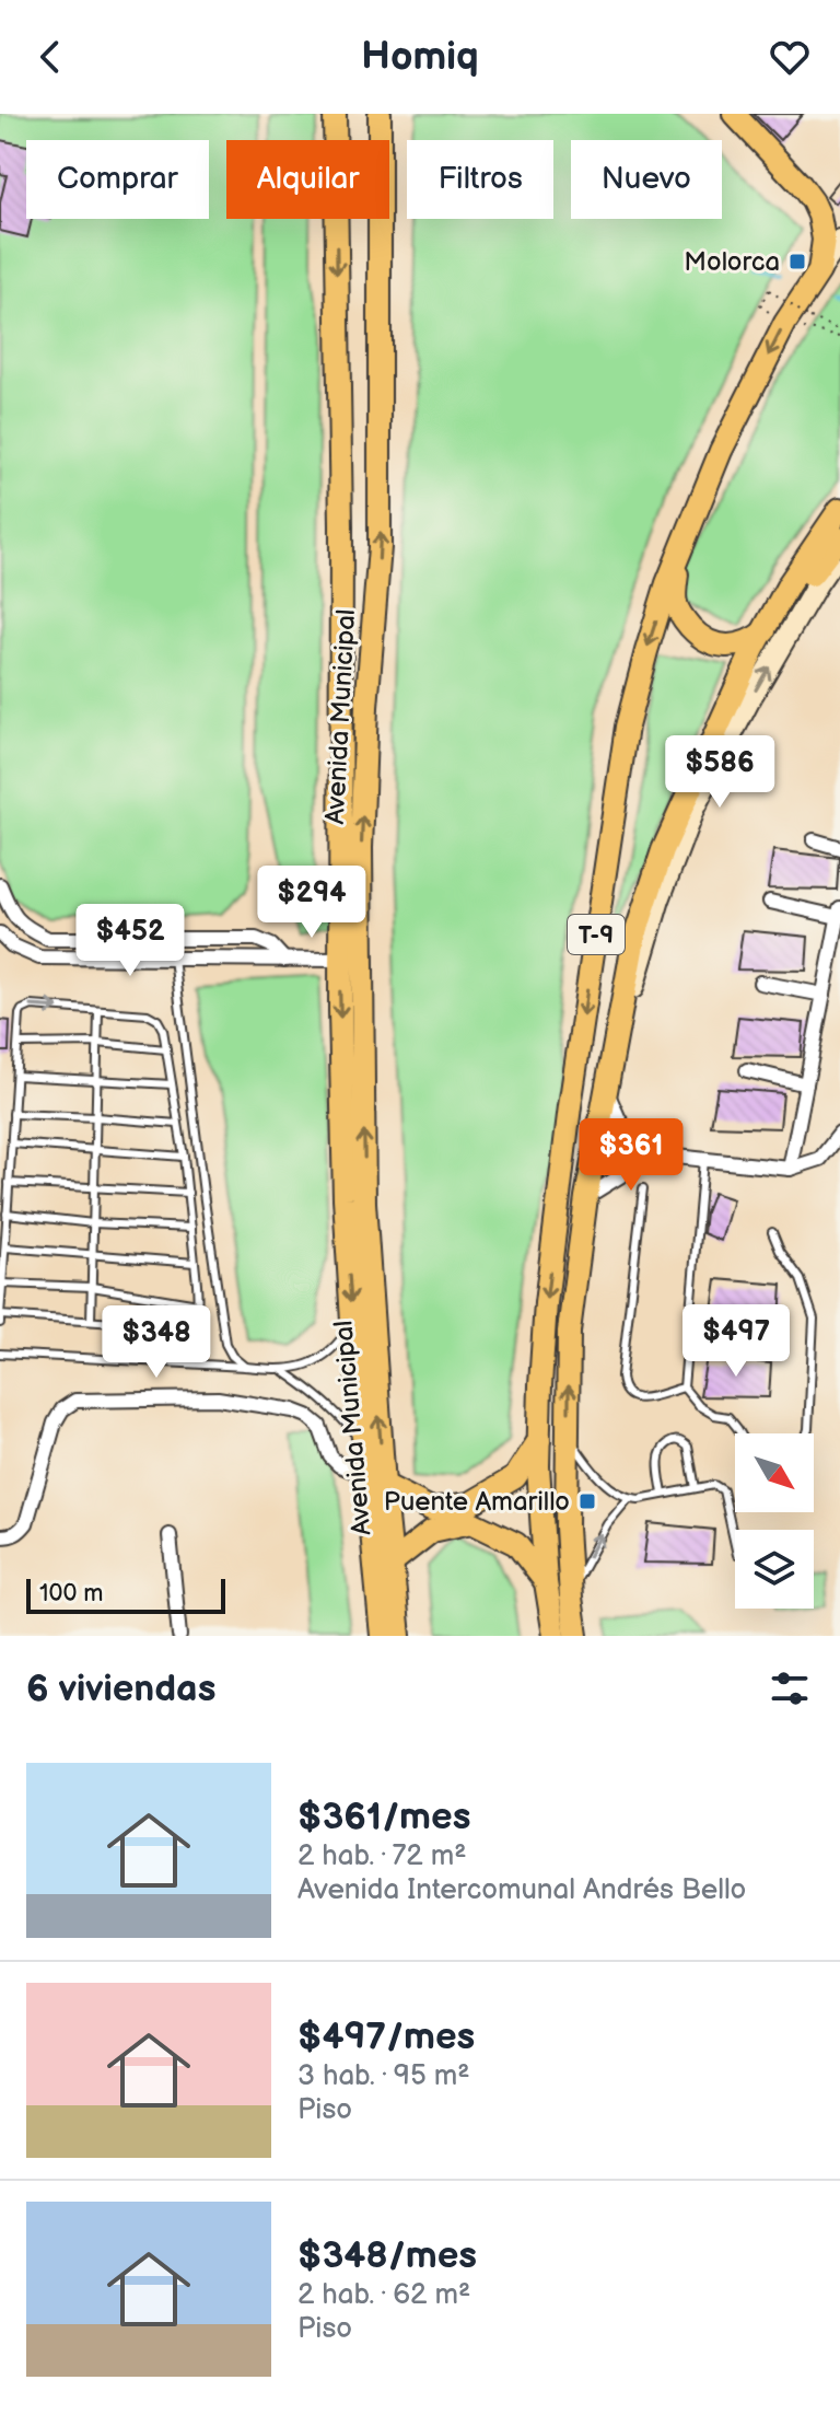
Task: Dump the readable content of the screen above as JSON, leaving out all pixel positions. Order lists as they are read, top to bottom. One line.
{"streets":{"highway":["Avenida Municipal","T-9"]},"places":{"transit":["Molorca","Puente Amarillo"]},"scale_bar":"100 m","north":"bottom right","page":{"header":"Homiq","chip":["Comprar","Alquilar","Filtros","Nuevo"],"price":["$586","$294","$452","$361","$497","$348"],"scale":"100 m","heading":"6 viviendas","list":[{"name":"$361/mes","note":"2 hab. · 72 m² · Avenida Intercomunal Andrés Bello"},{"name":"$497/mes","note":"3 hab. · 95 m² · Piso"},{"name":"$348/mes","note":"2 hab. · 62 m² · Piso"}]}}
